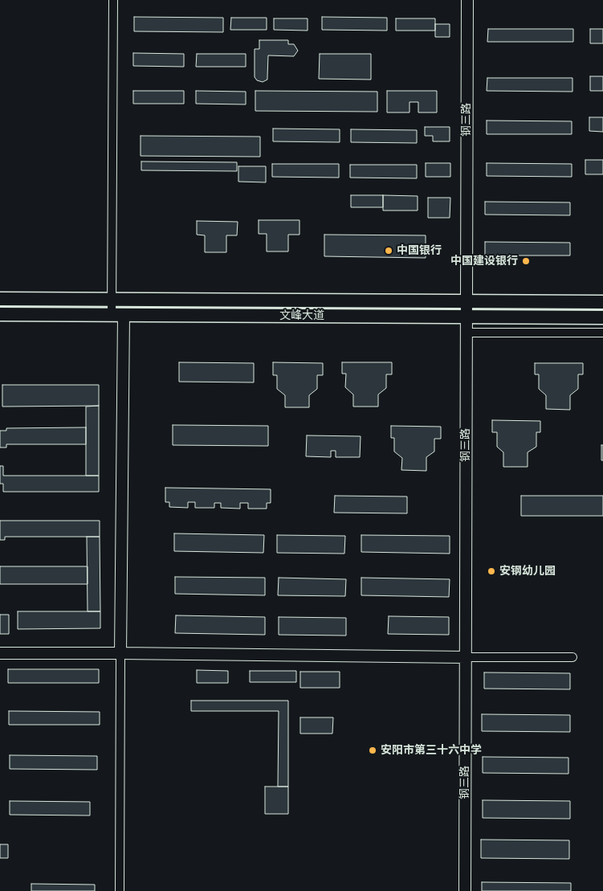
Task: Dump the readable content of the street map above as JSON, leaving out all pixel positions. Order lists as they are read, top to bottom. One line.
{"streets":{"main road":["文峰大道"],"street":["钢三路"]},"crossings":[["钢三路","文峰大道"]],"places":["中国银行","中国建设银行","安钢幼儿园","安阳市第三十六中学"]}
